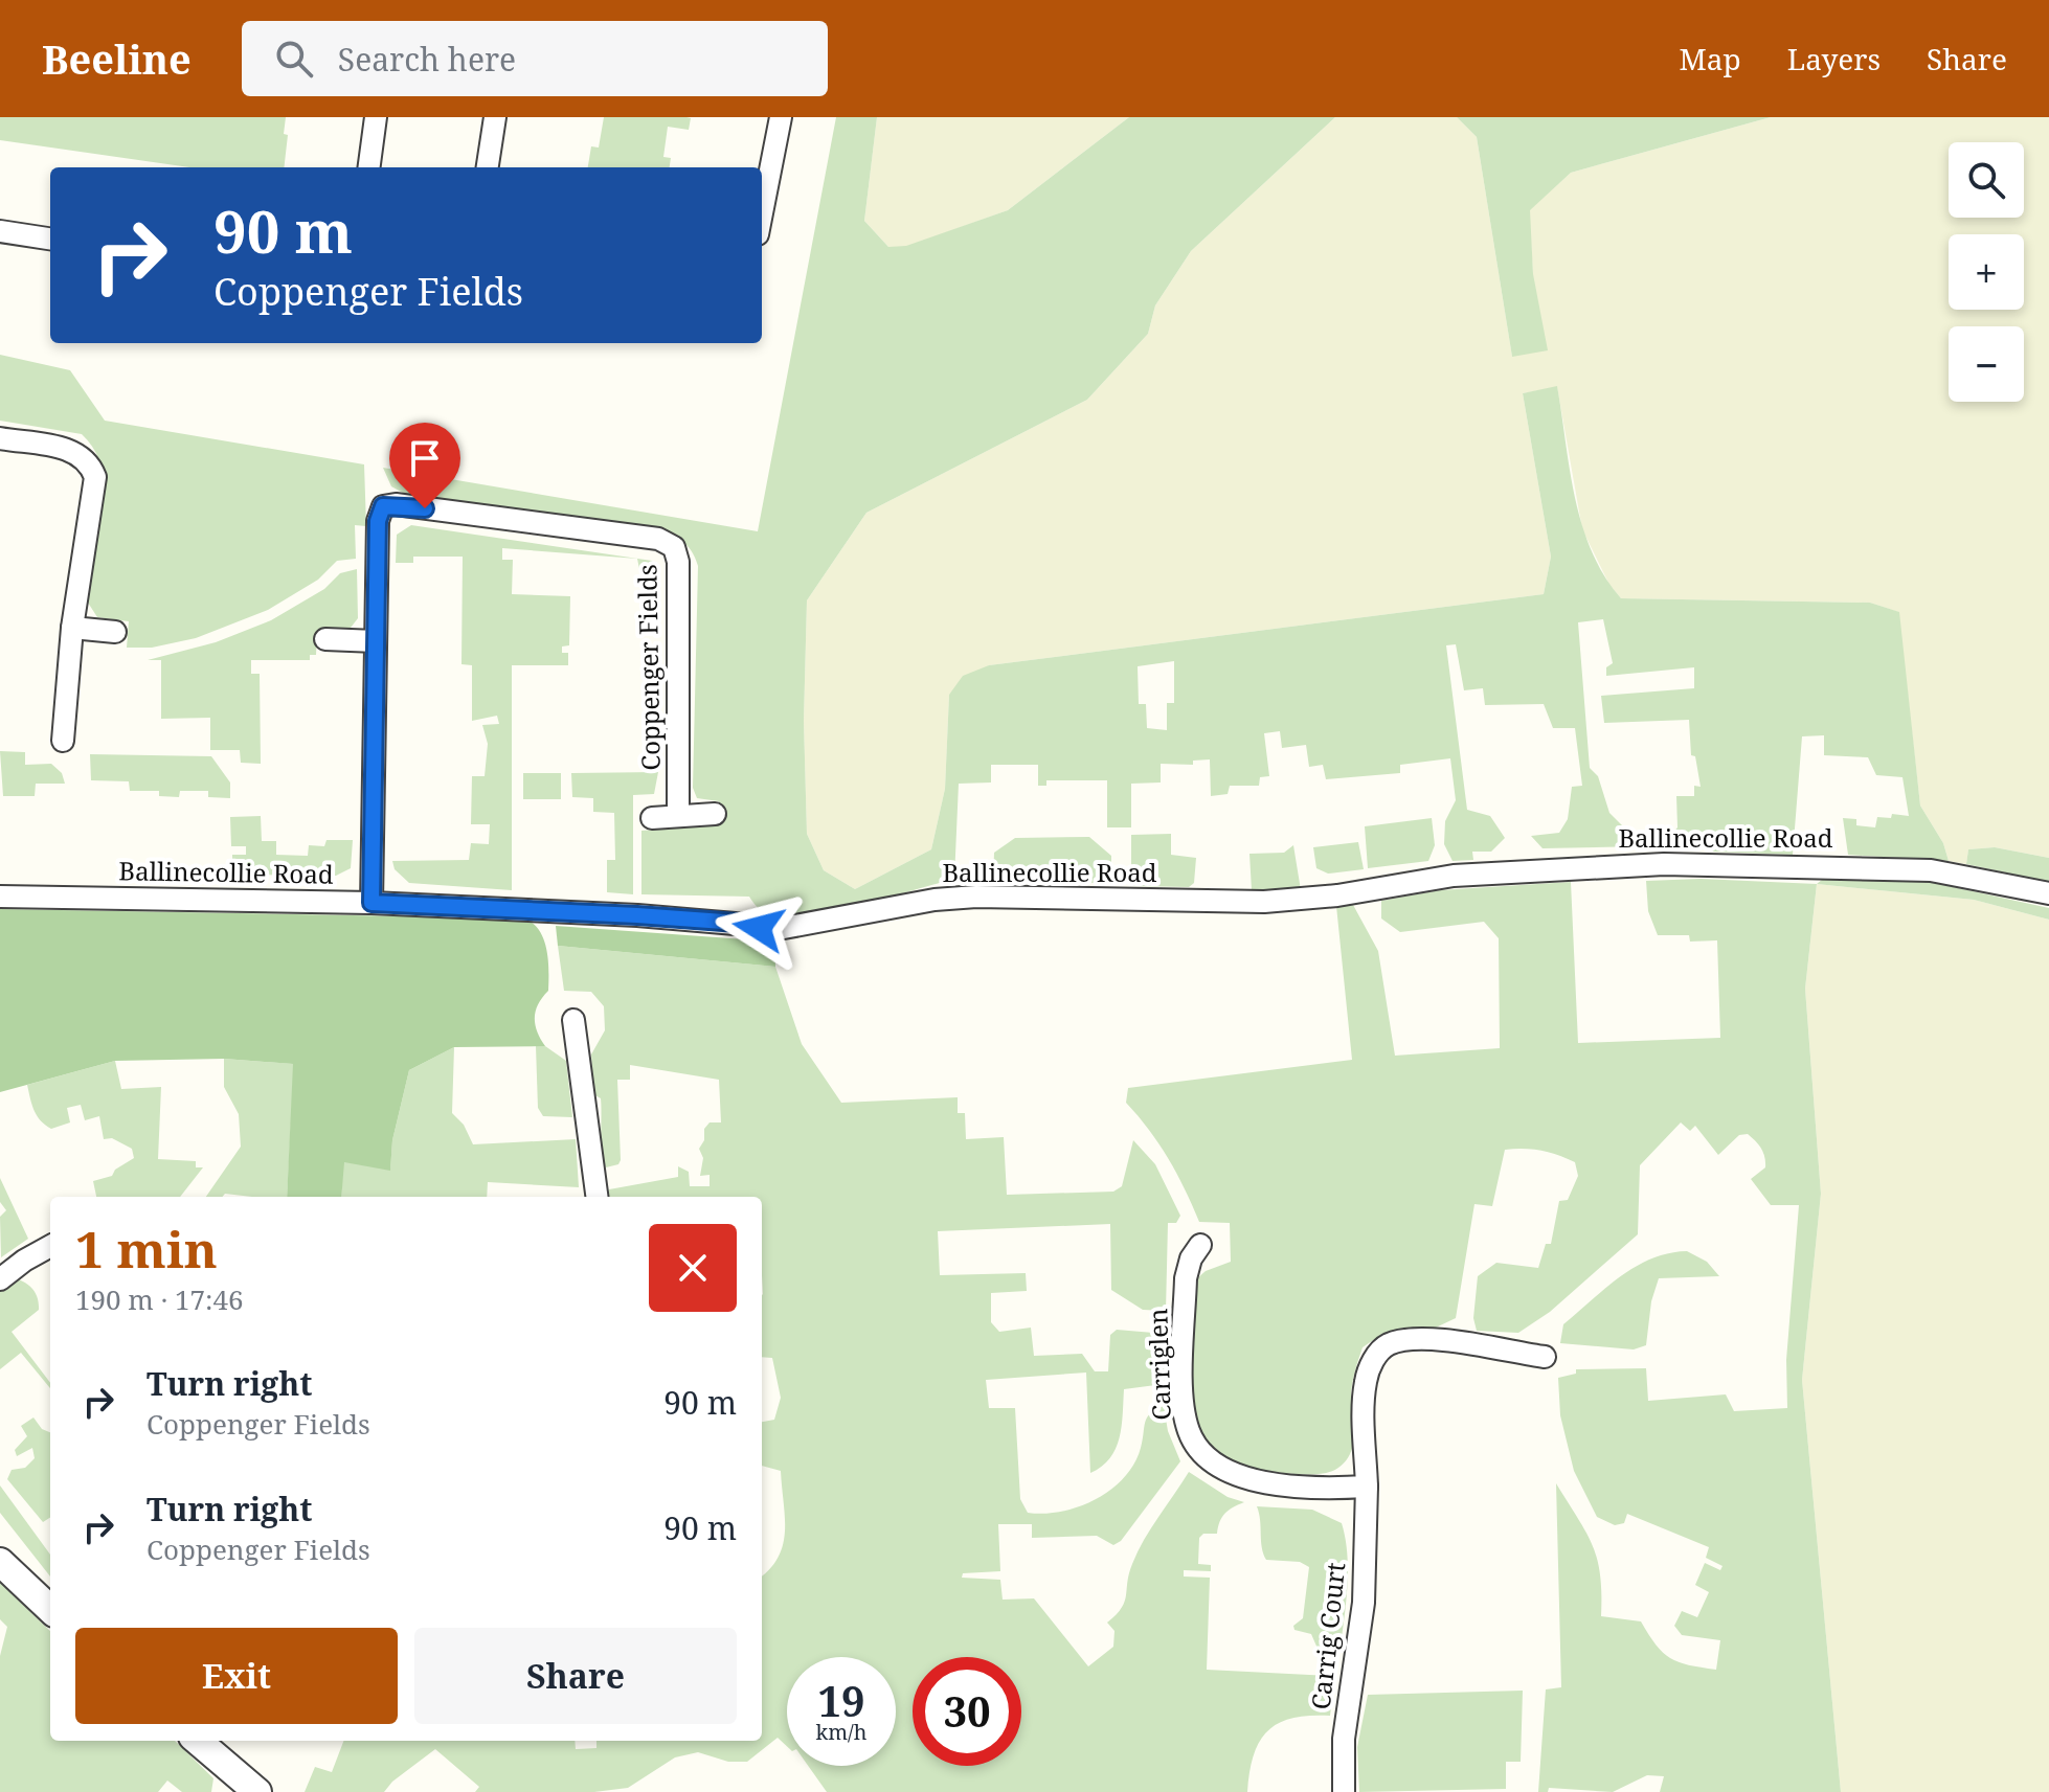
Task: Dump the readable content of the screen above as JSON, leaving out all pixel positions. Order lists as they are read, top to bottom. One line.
{"streets":{"street":["Coppenger Fields","Ballinecollie Road","Carriglen","Carrig Court"]},"crossings":[["Coppenger Fields","Ballinecollie Road"],["Carriglen","Carrig Court"]],"page":{"header":"Beeline","search":"Search here","nav":["Map","Layers","Share"],"map_buttons":["+","−"],"turn":["90 m","Coppenger Fields"],"heading":["1 min","190 m · 17:46"],"list":[{"name":"Turn right","note":"Coppenger Fields","value":"90 m"},{"name":"Turn right","note":"Coppenger Fields","value":"90 m"}],"buttons":["Exit","Share"],"speed":"19 km/h","limit":"30"}}
